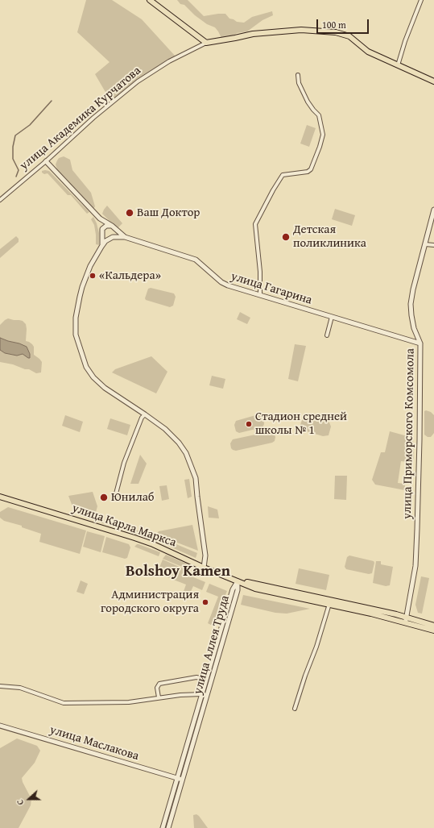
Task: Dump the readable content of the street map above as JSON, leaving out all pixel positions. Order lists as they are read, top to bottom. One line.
{"streets":{"main road":["улица Академика Курчатова","улица Карла Маркса"],"street":["улица Гагарина","улица Приморского Комсомола","улица Аллея Труда","улица Маслакова"]},"crossings":[["улица Гагарина","улица Приморского Комсомола"],["улица Приморского Комсомола","улица Карла Маркса"],["улица Карла Маркса","улица Аллея Труда"],["улица Аллея Труда","улица Маслакова"]],"districts":["Bolshoy Kamen"],"places":["Ваш Доктор","Детская поликлиника","«Кальдера»","Стадион средней школы № 1","Юнилаб","Администрация городского округа"],"scale_bar":"100 m","north":"left"}
